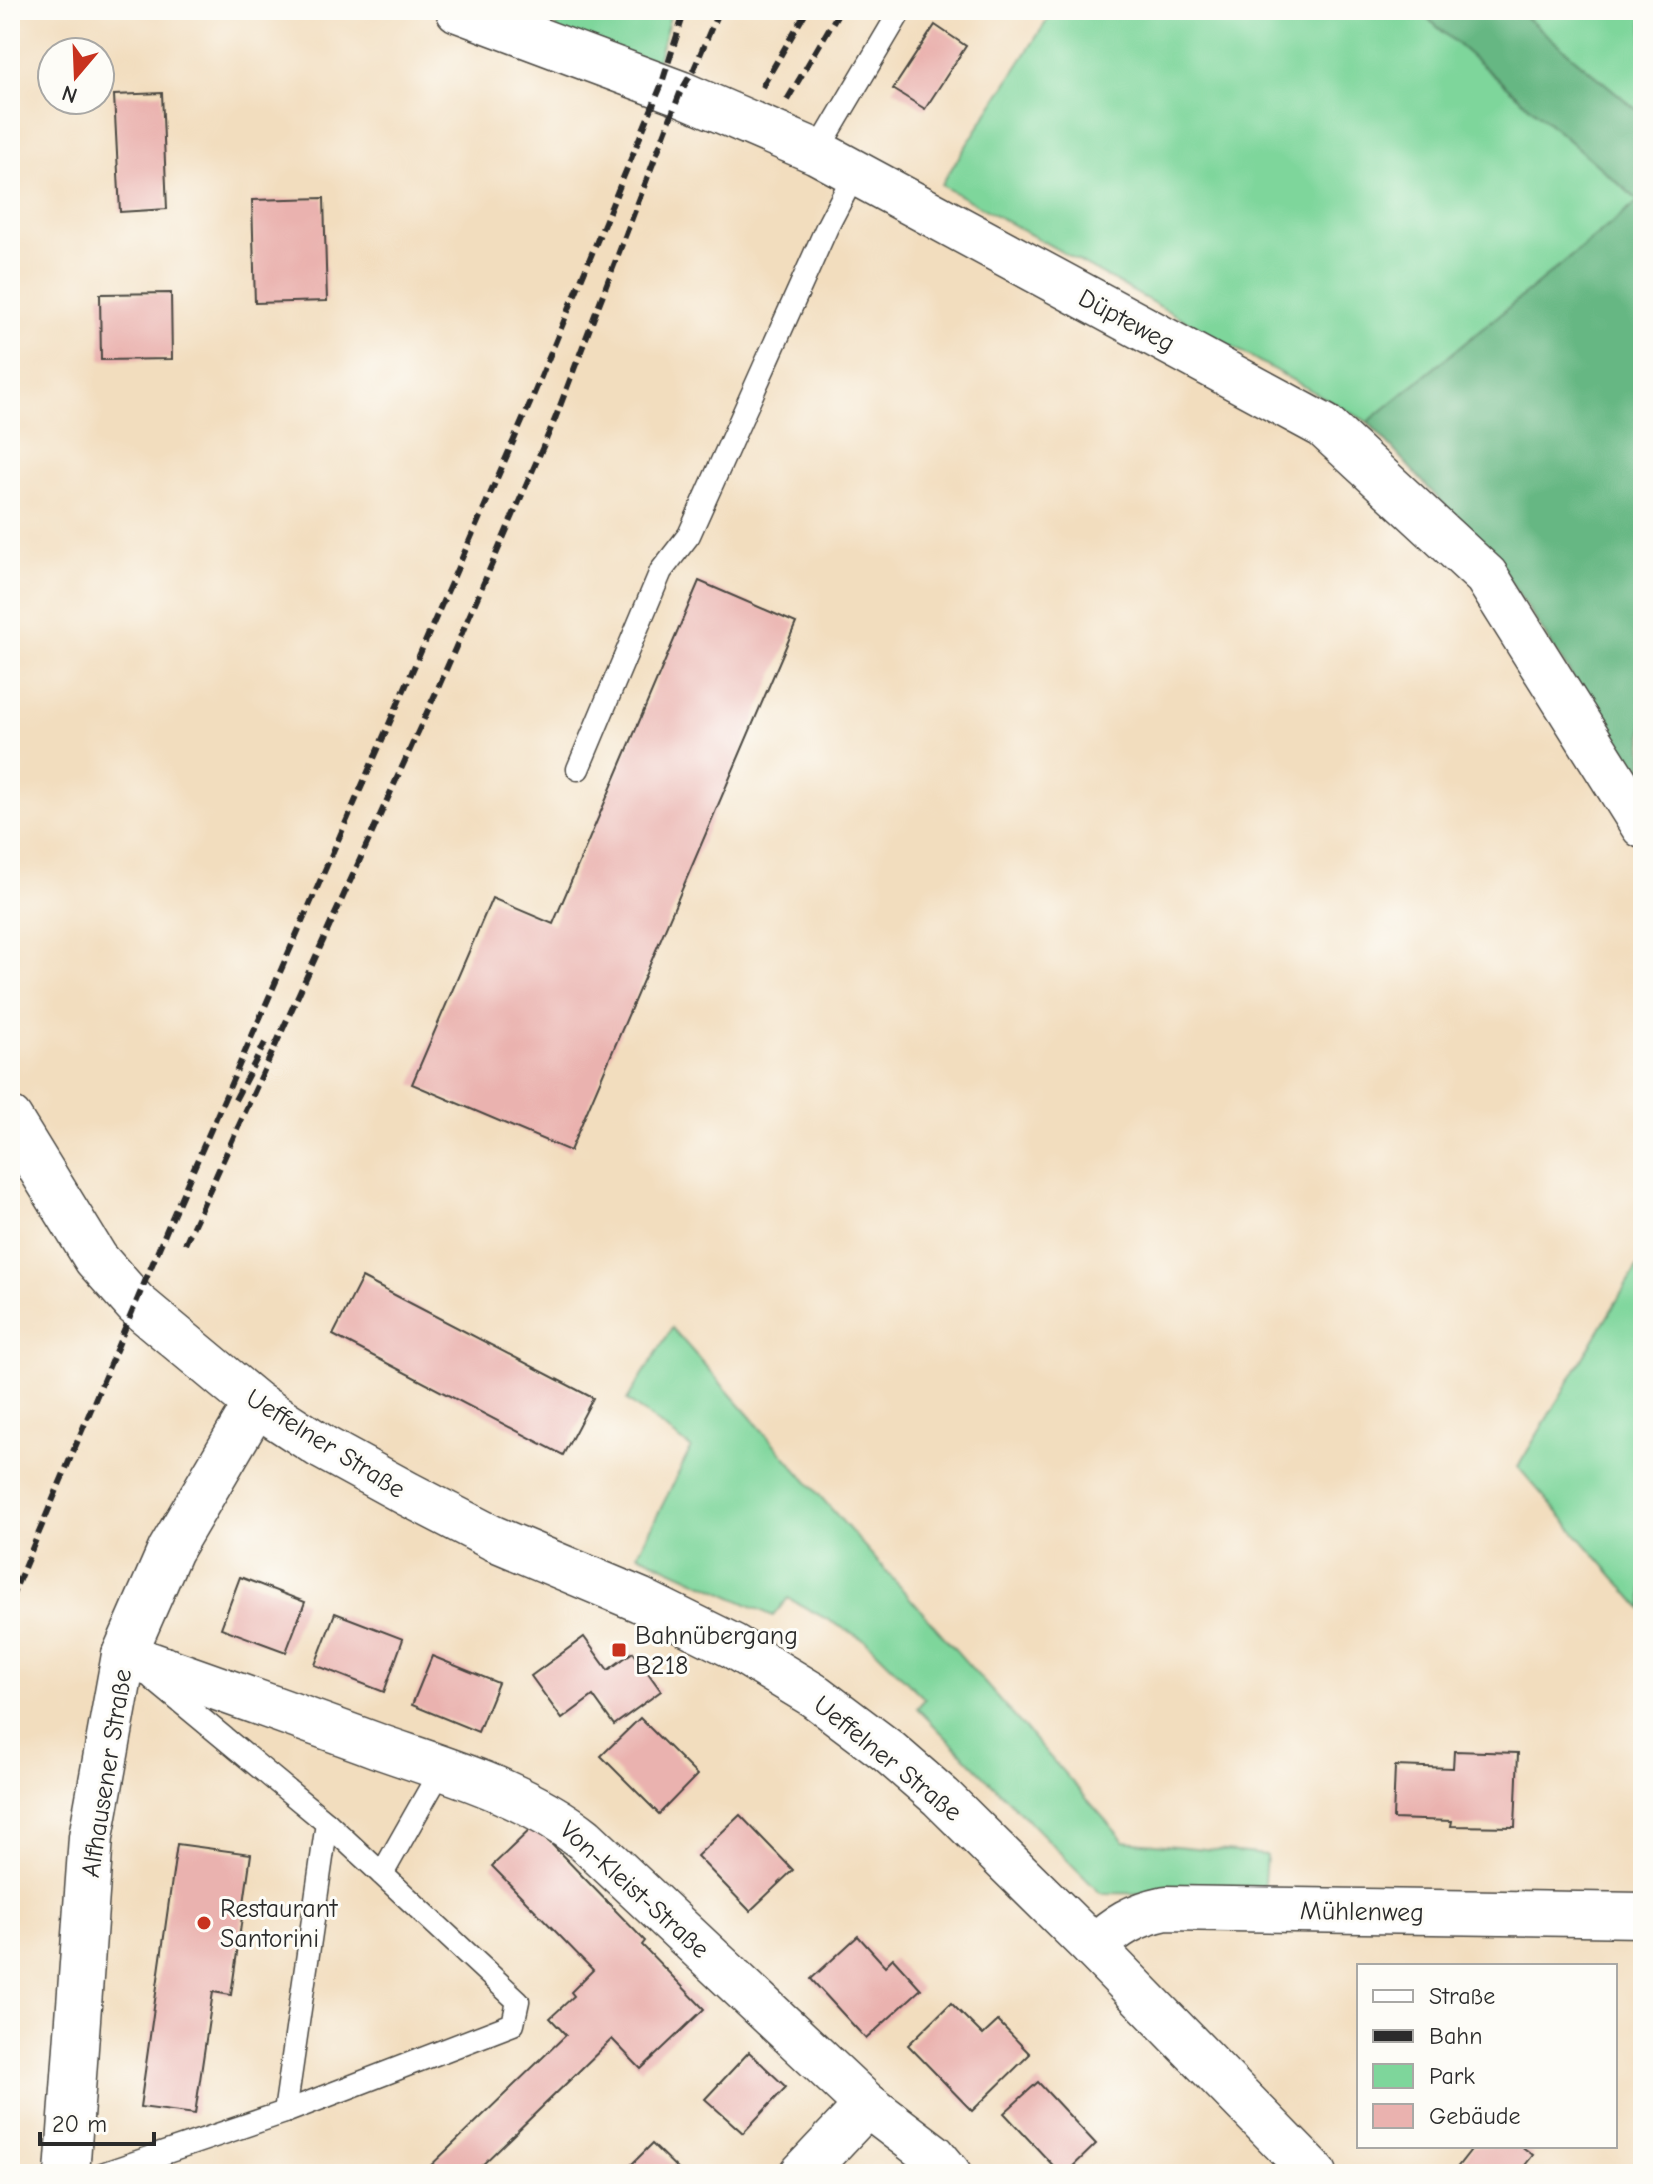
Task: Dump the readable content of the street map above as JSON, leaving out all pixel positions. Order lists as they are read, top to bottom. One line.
{"streets":{"street":["Düpteweg","Ueffelner Straße","Alfhausener Straße","Von-Kleist-Straße","Mühlenweg"]},"crossings":[["Ueffelner Straße","Alfhausener Straße"],["Ueffelner Straße","Mühlenweg"],["Alfhausener Straße","Von-Kleist-Straße"]],"places":{"transit":["Bahnübergang B218"],"other":["Restaurant Santorini"]},"legend":["Straße","Bahn","Park","Gebäude"],"scale_bar":"20 m","north":"bottom"}
